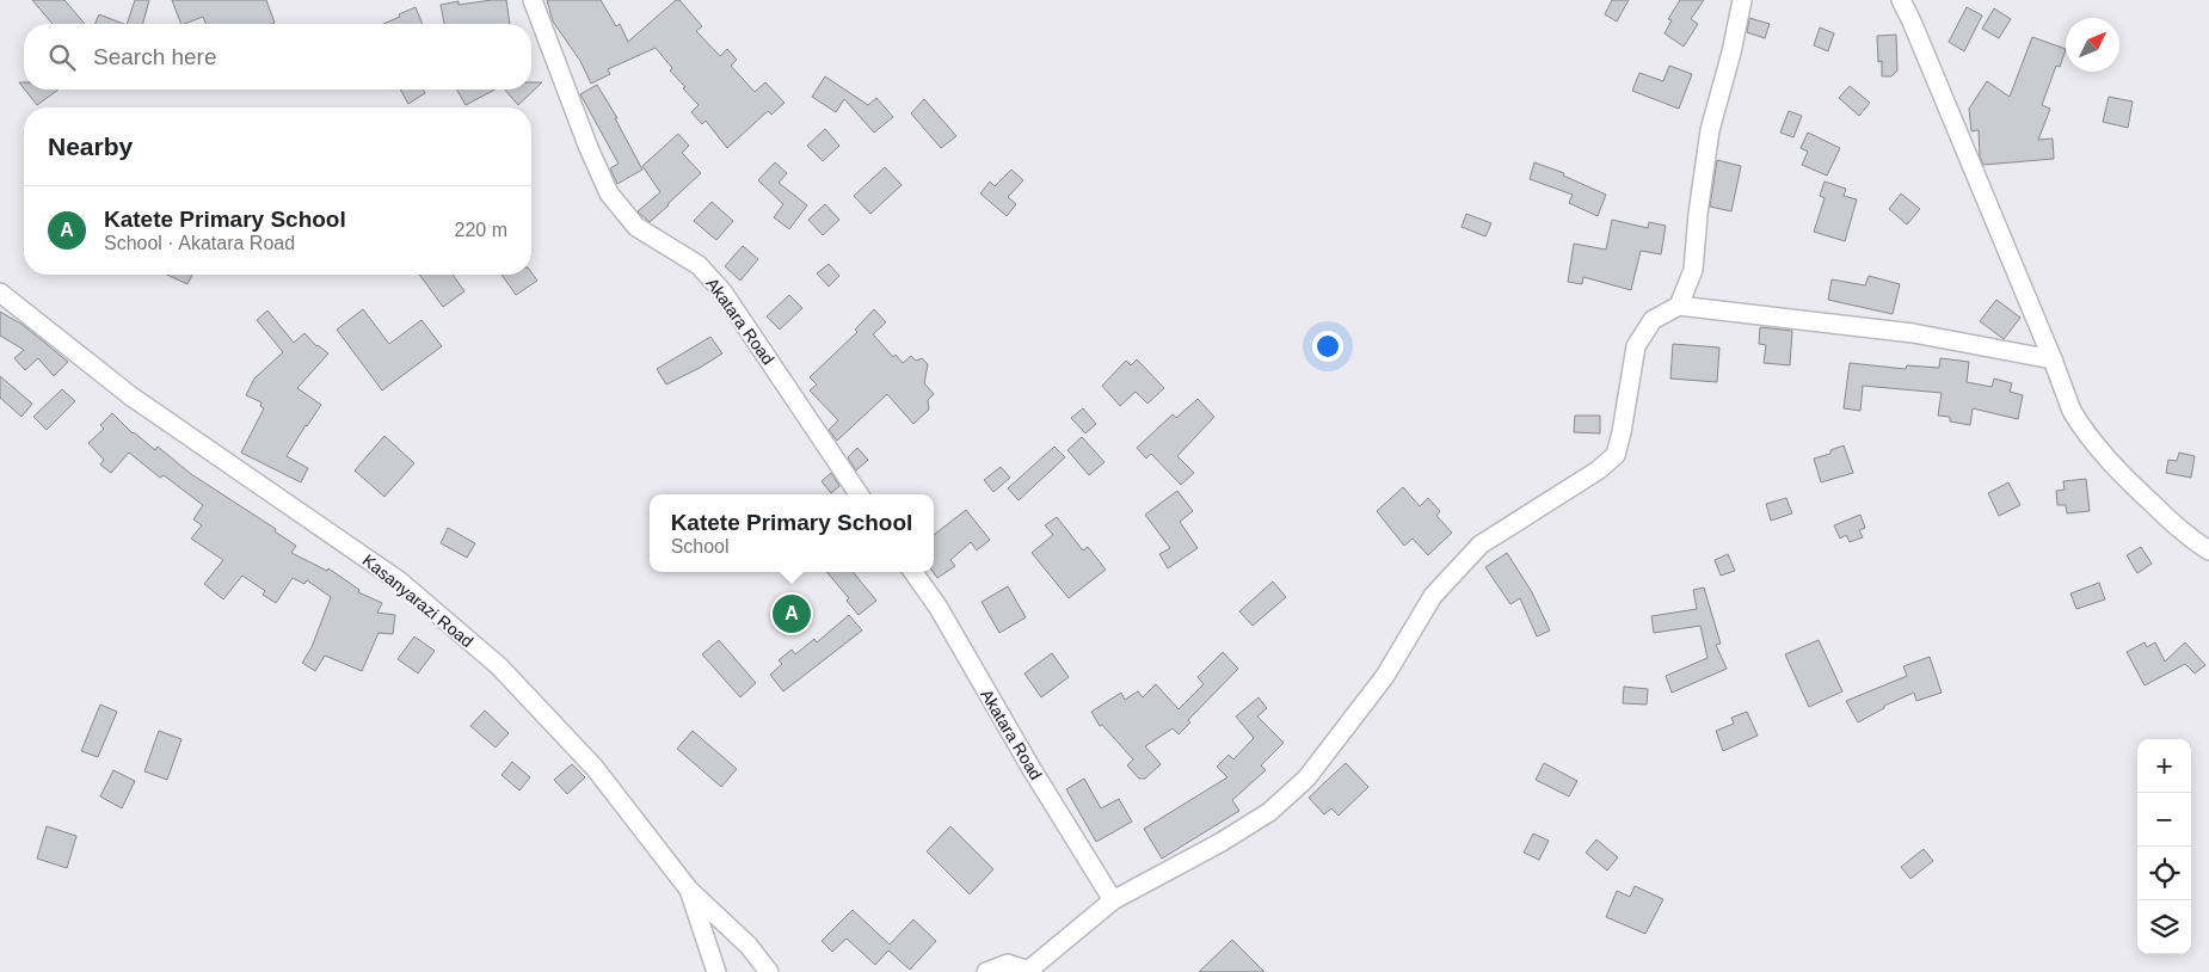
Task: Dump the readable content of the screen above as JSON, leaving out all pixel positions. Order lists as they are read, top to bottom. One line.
{"streets":{"street":["Akatara Road","Kasanyarazi Road"]},"north":"top right","page":{"search":"Search here","heading":"Nearby","list":[{"mark":"A","name":"Katete Primary School","note":"School · Akatara Road","value":"220 m"}],"popup":["Katete Primary School","School"],"pins":"A","map_buttons":["+","−"]}}
